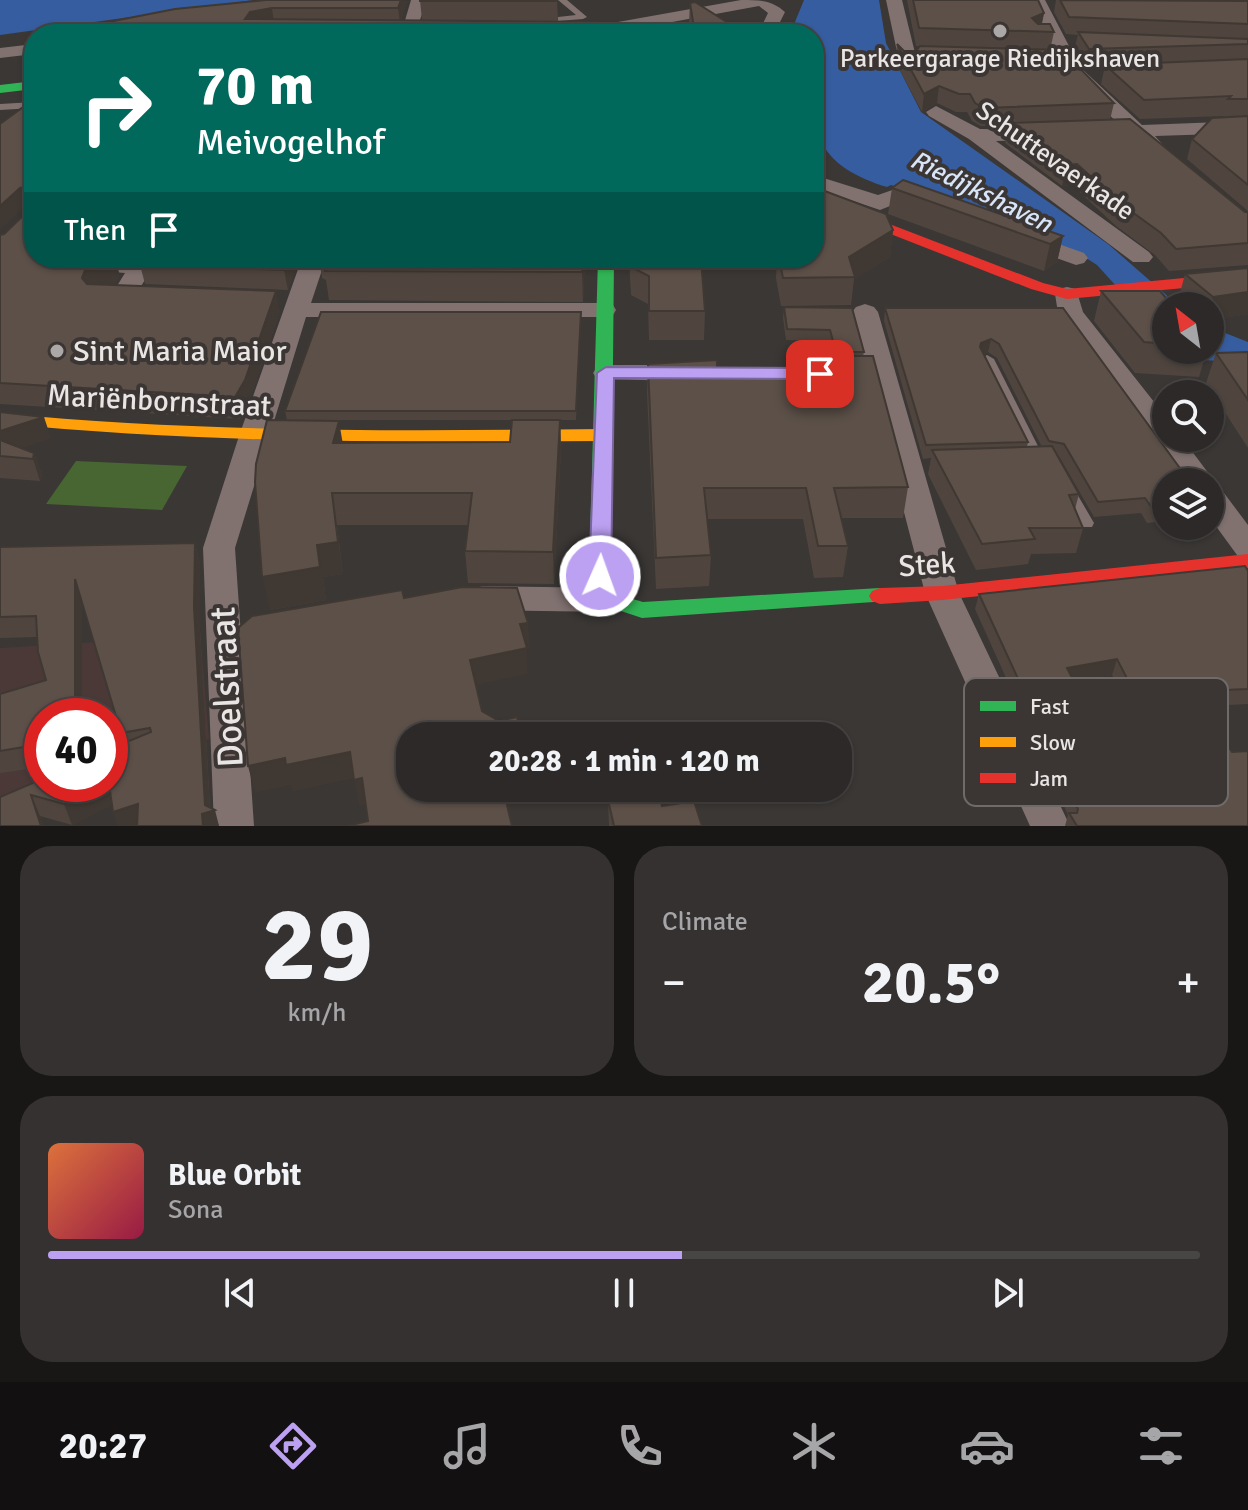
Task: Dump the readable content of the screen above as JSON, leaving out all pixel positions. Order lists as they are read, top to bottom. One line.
{"streets":{"street":["Schuttevaerkade","Mariënbornstraat","Stek","Doelstraat"]},"crossings":[["Mariënbornstraat","Doelstraat"]],"water":["Riedijkshaven"],"places":["Parkeergarage Riedijkshaven","Sint Maria Maior"],"legend":["Fast","Slow","Jam"],"north":"top left","page":{"turn":["70 m","Meivogelhof"],"then":"Then","limit":"40","trip":"20:28 · 1 min · 120 m","tile":[["29","km/h"],"Climate"],"heat":["−","20.5°","+"],"song":["Blue Orbit","Sona"],"tabs":"20:27"}}
